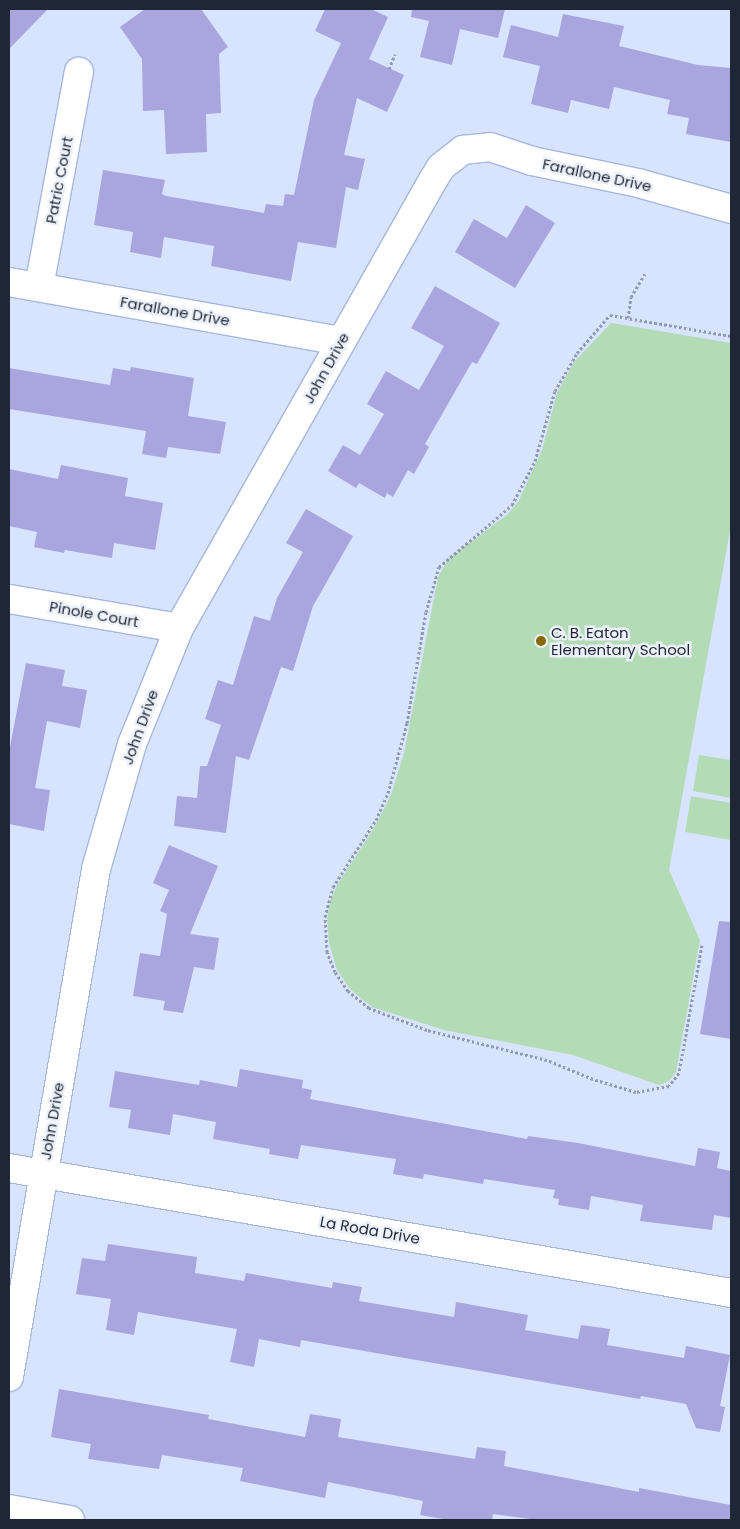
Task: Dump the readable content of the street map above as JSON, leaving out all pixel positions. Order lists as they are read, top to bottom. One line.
{"streets":{"street":["Farallone Drive","Patric Court","John Drive","Pinole Court","La Roda Drive"]},"crossings":[["Farallone Drive","Patric Court"],["Farallone Drive","John Drive"],["John Drive","Pinole Court"],["John Drive","La Roda Drive"]],"places":["C. B. Eaton Elementary School"]}
